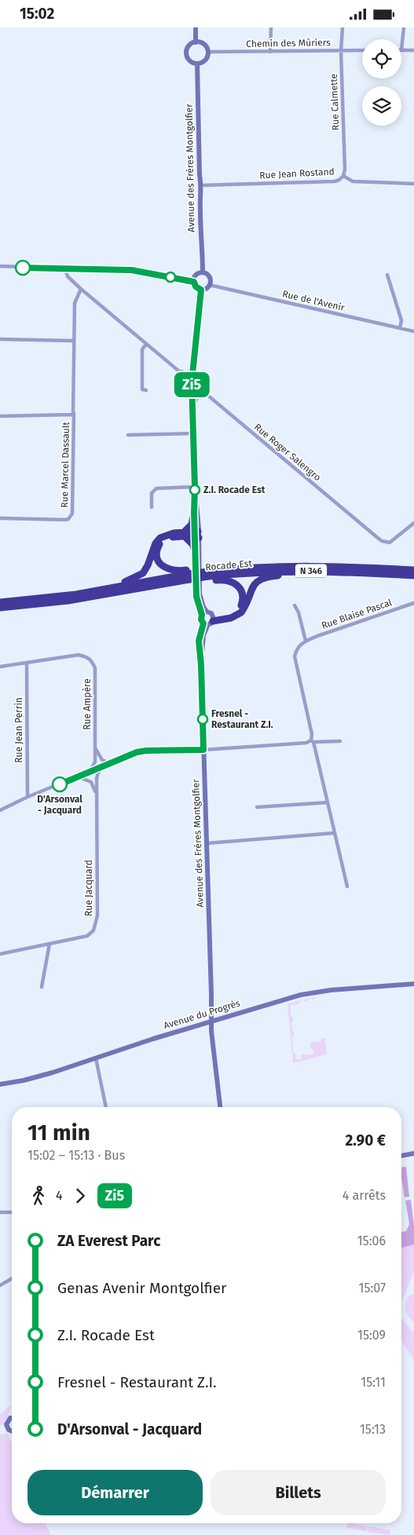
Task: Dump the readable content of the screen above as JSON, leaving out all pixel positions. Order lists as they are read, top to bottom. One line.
{"streets":{"highway":["Rocade Est","N 346"],"street":["Chemin des Mûriers","Rue Calmette","Avenue des Frères Montgolfier","Rue Jean Rostand","Rue de l'Avenir","Rue Roger Salengro","Rue Marcel Dassault","Rue Blaise Pascal","Rue Ampère","Rue Jean Perrin","Rue Jacquard","Avenue du Progrès"]},"crossings":[["Chemin des Mûriers","Rue Calmette"],["Chemin des Mûriers","Avenue des Frères Montgolfier"],["Rue Calmette","Rue Jean Rostand"],["Avenue des Frères Montgolfier","Rue Jean Rostand"],["Avenue des Frères Montgolfier","Rue de l'Avenir"],["Avenue des Frères Montgolfier","Rue Roger Salengro"],["Avenue des Frères Montgolfier","Avenue du Progrès"],["Rue Roger Salengro","Rue Marcel Dassault"],["Rue Ampère","Rue Jean Perrin"]],"places":["Z.I. Rocade Est","Fresnel - Restaurant Z.I.","D'Arsonval - Jacquard"],"lines":["bus line Zi5"],"page":{"status":"15:02","on_map":"Zi5","heading":["11 min","15:02 – 15:13 · Bus","2.90 €"],"legs":["4","Zi5","4 arrêts"],"list":[{"name":"ZA Everest Parc","value":"15:06"},{"name":"Genas Avenir Montgolfier","value":"15:07"},{"name":"Z.I. Rocade Est","value":"15:09"},{"name":"Fresnel - Restaurant Z.I.","value":"15:11"},{"name":"D'Arsonval - Jacquard","value":"15:13"}],"buttons":["Démarrer","Billets"]}}
